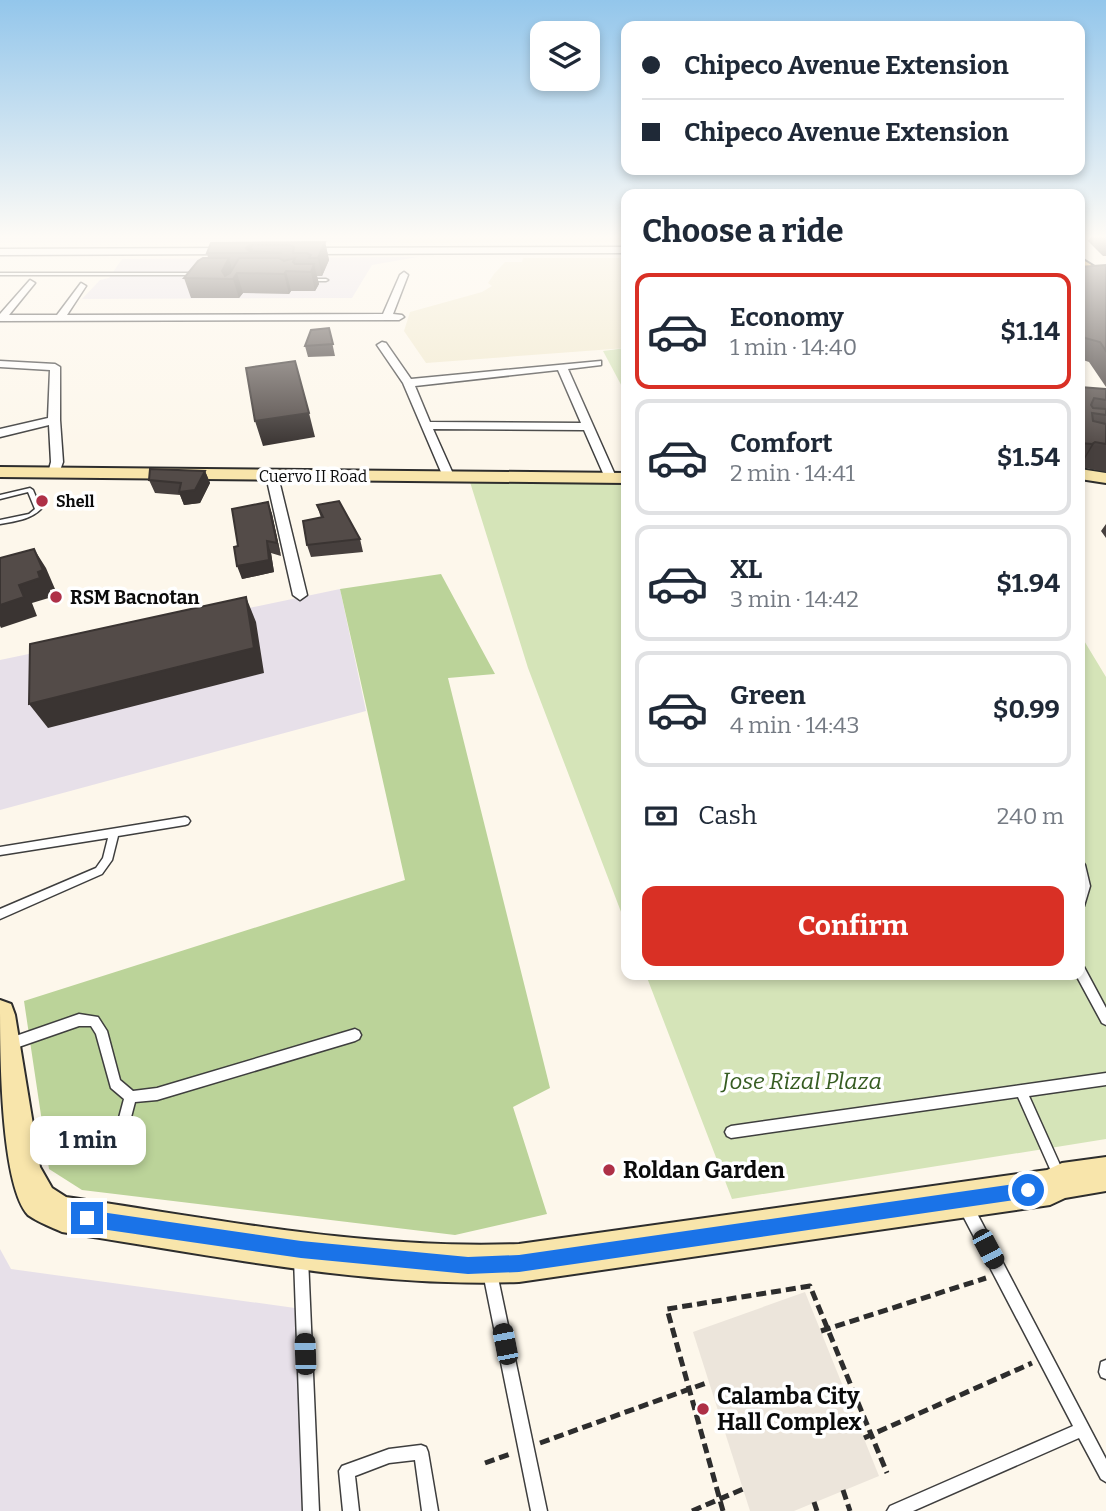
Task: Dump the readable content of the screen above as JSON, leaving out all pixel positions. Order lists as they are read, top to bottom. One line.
{"streets":{"street":["Cuervo II Road"]},"parks":["Jose Rizal Plaza"],"places":["Shell","RSM Bacnotan","Roldan Garden","Calamba City Hall Complex"],"page":{"banner":["Chipeco Avenue Extension","Chipeco Avenue Extension"],"heading":"Choose a ride","list":[{"name":"Economy","note":"1 min · 14:40","value":"$1.14"},{"name":"Comfort","note":"2 min · 14:41","value":"$1.54"},{"name":"XL","note":"3 min · 14:42","value":"$1.94"},{"name":"Green","note":"4 min · 14:43","value":"$0.99"}],"pay":["Cash","240 m"],"buttons":"Confirm","bubble":"1 min"}}
